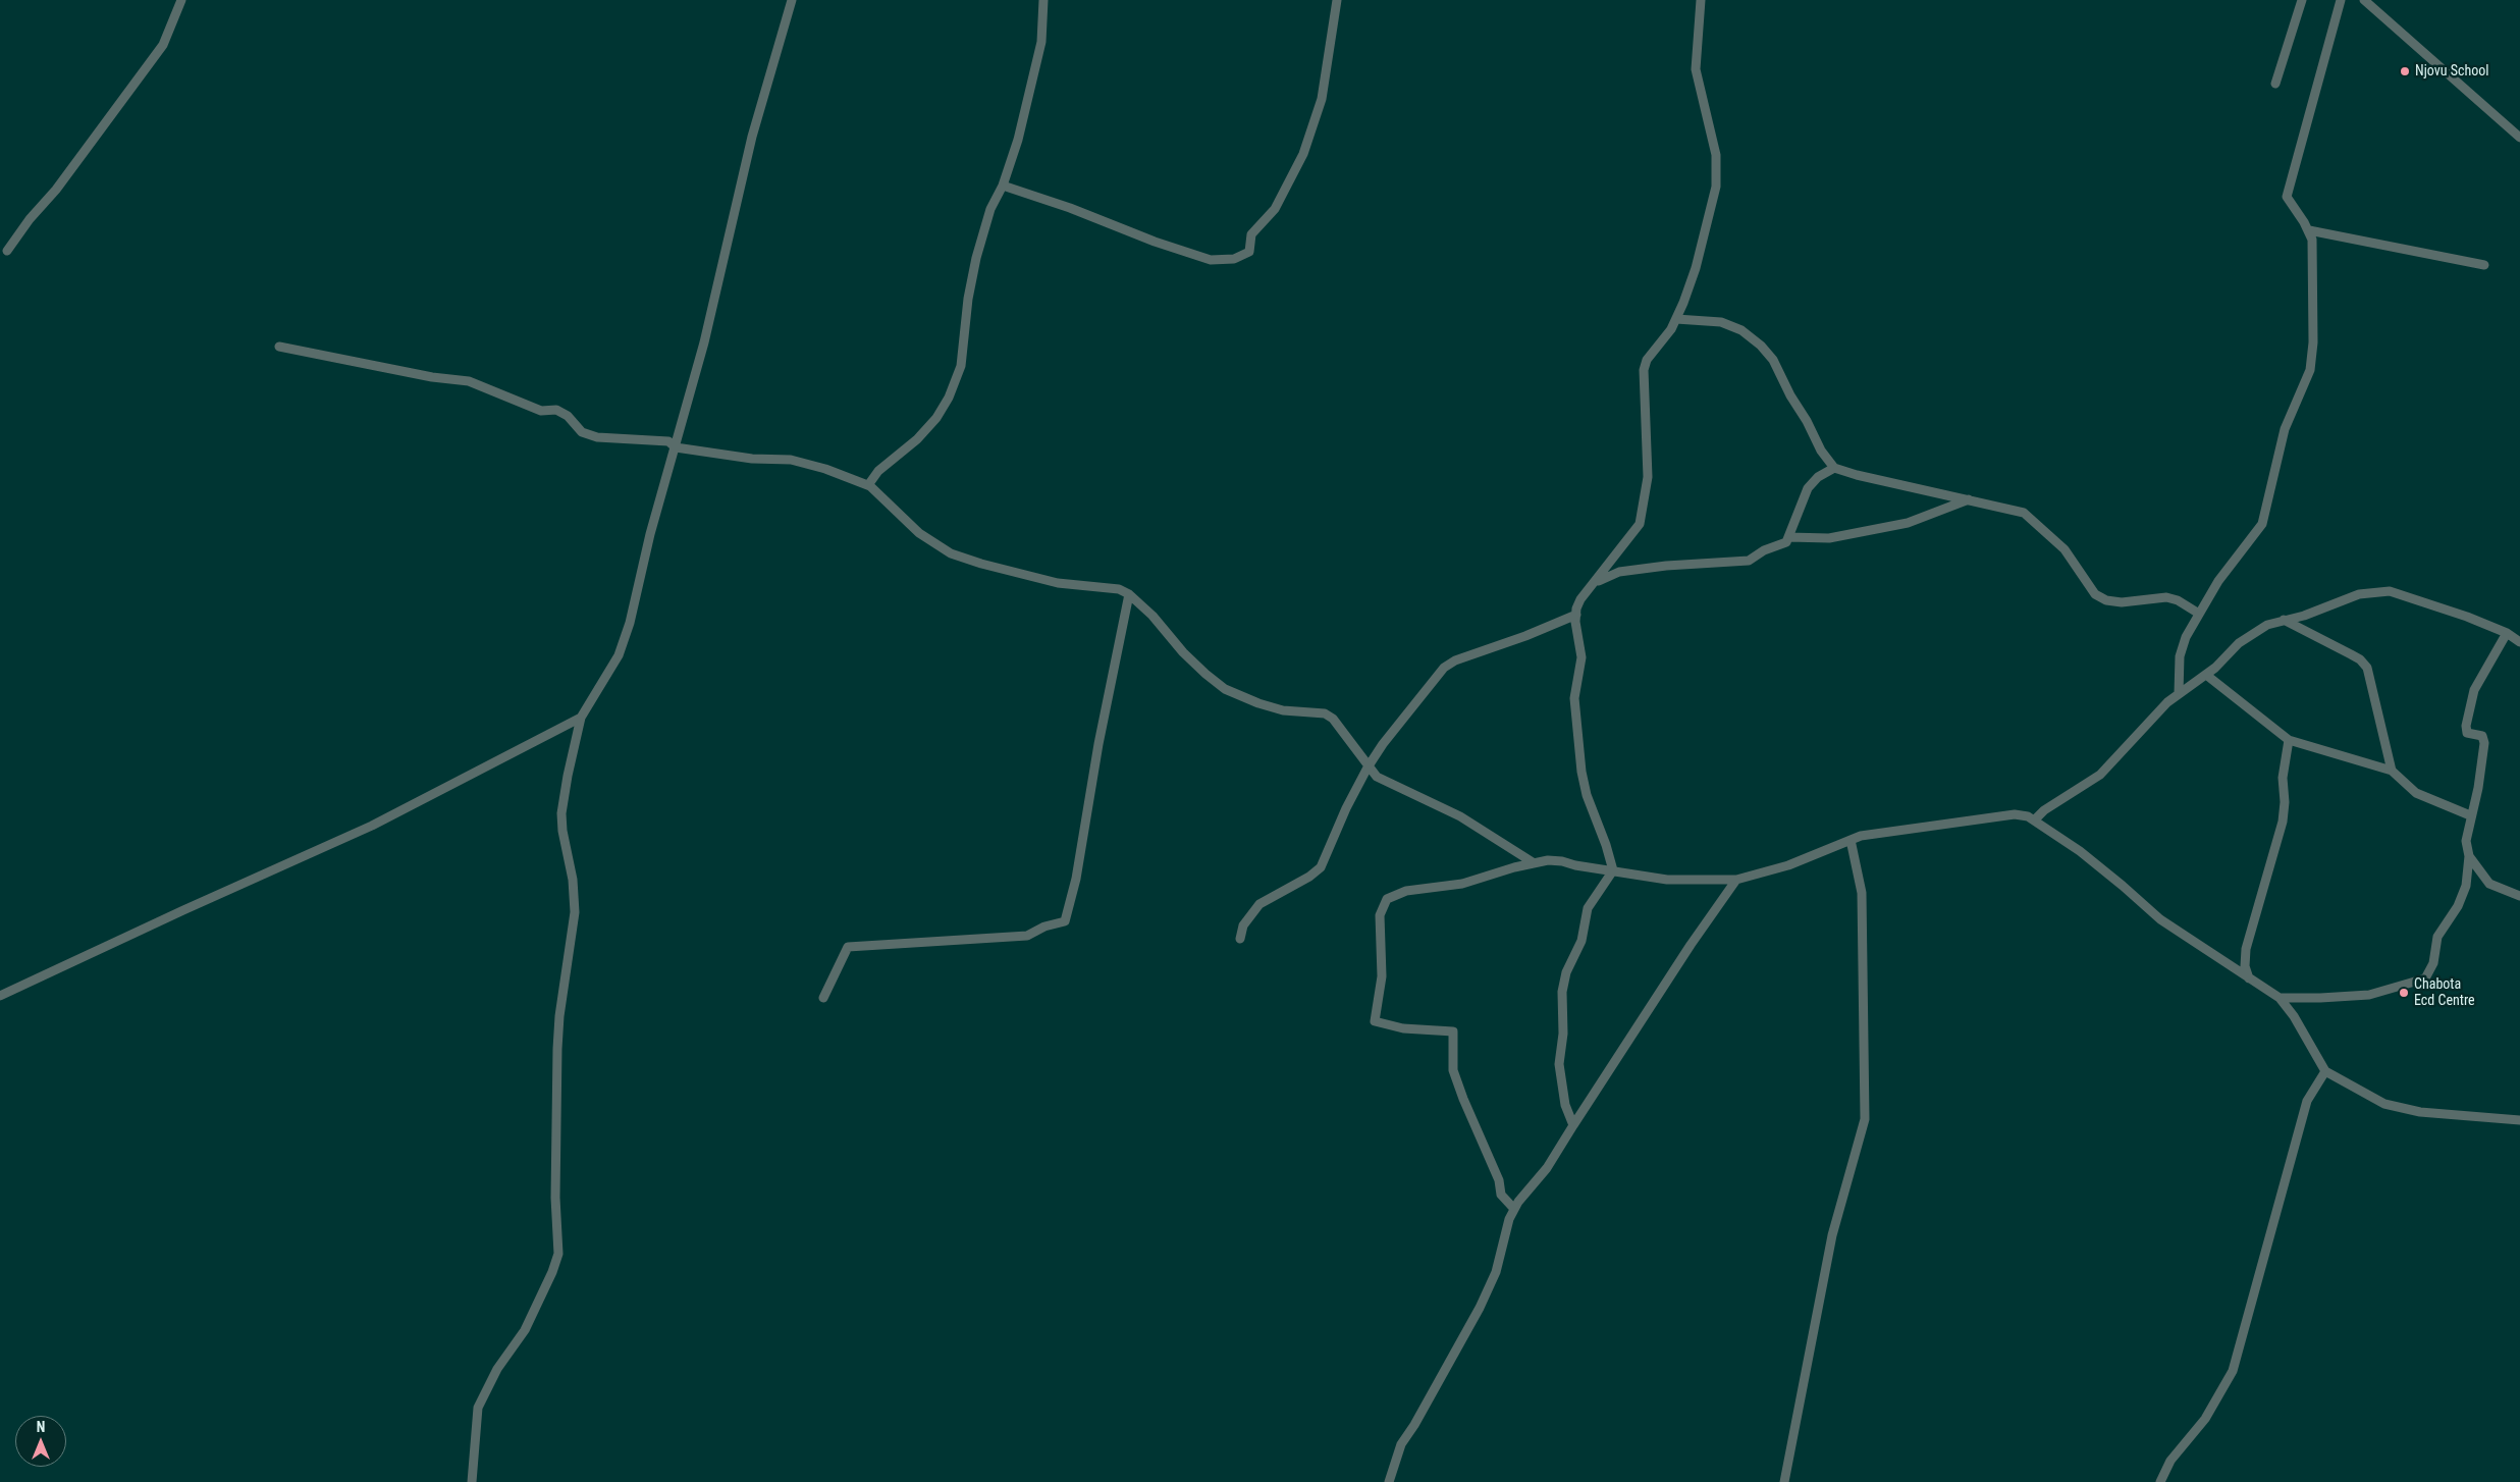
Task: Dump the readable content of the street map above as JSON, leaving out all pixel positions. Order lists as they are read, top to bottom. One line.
{"places":["Njovu School","Chabota Ecd Centre"],"north":"top"}
